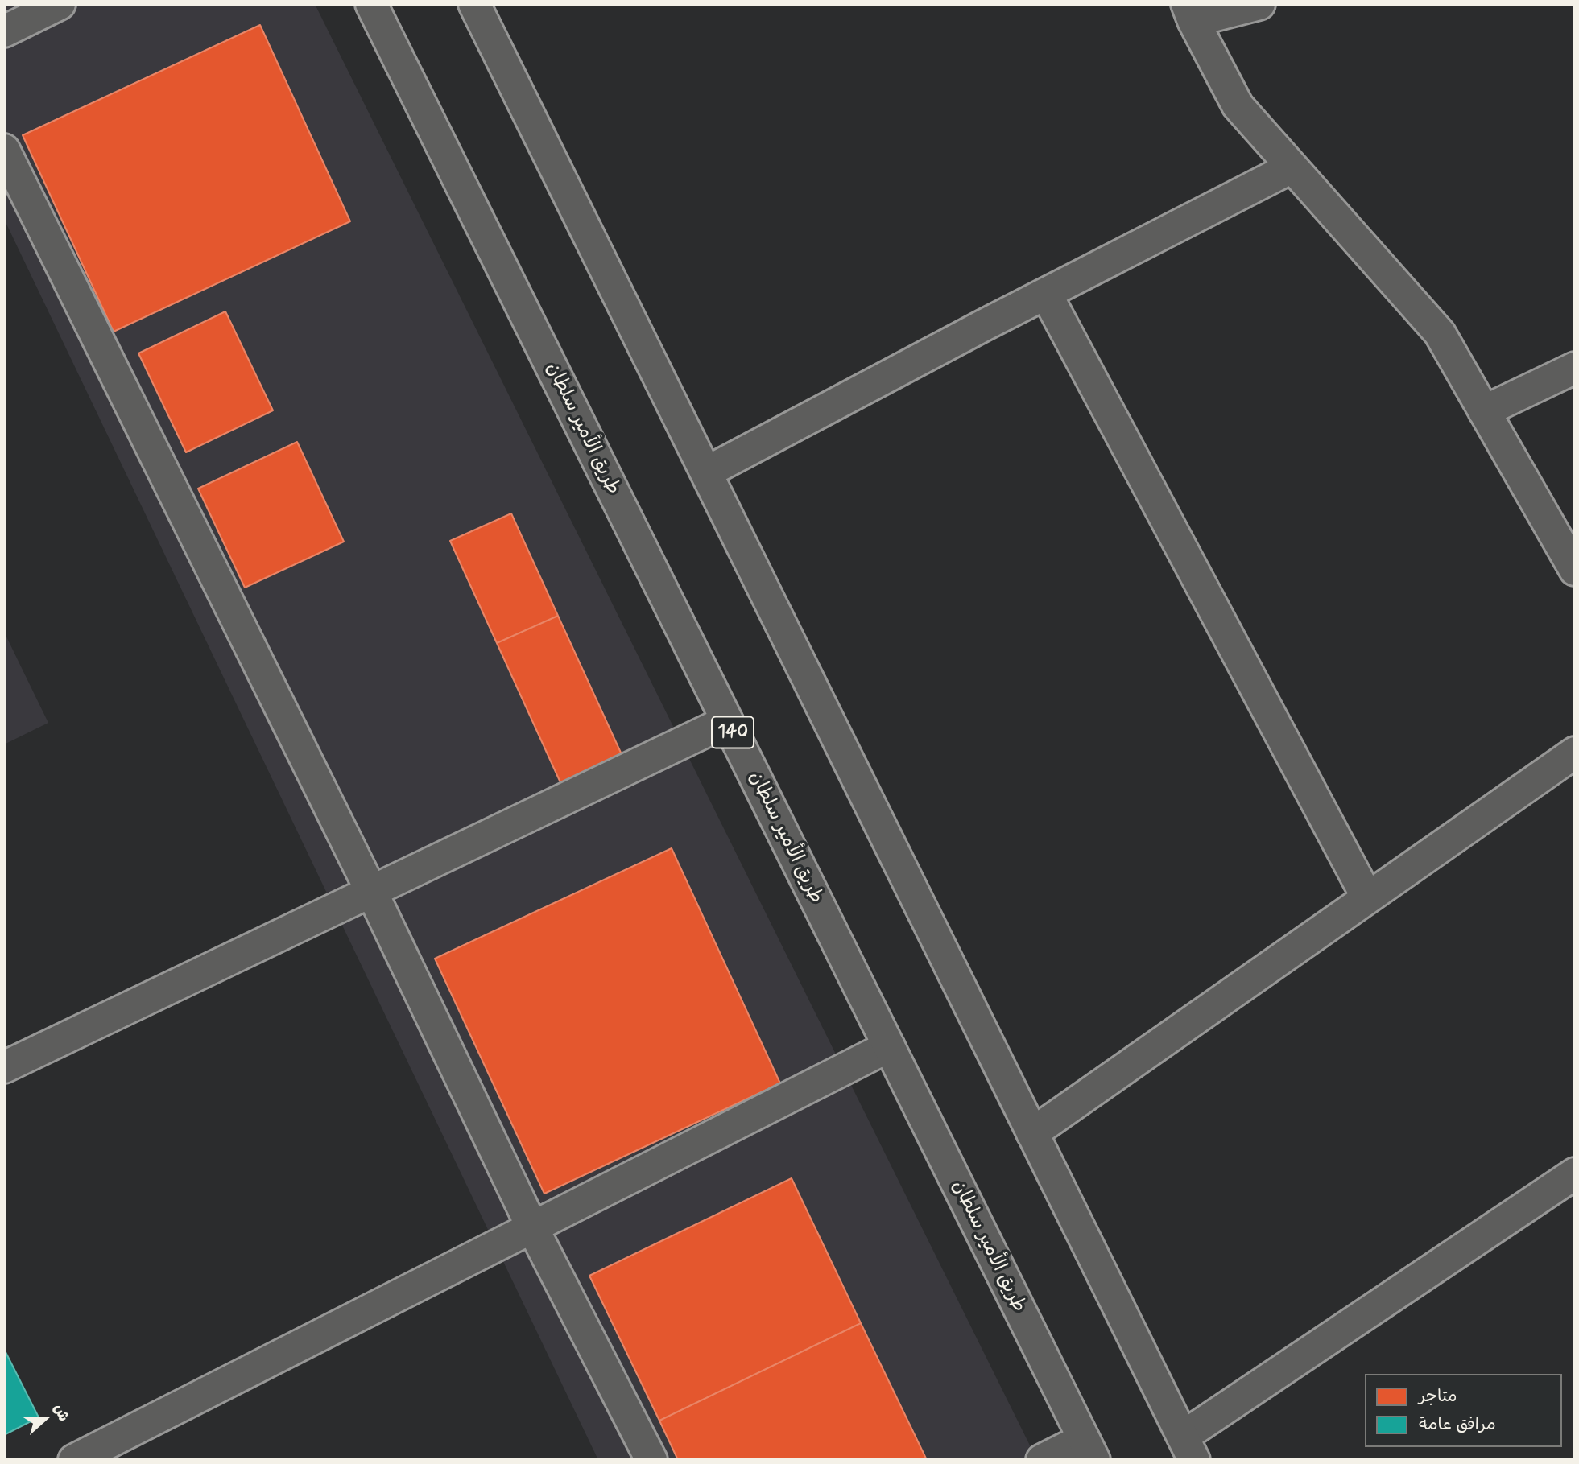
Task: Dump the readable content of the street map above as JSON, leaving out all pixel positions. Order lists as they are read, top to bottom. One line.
{"streets":{"main road":["طريق الأمير سلطان","140"]},"legend":["متاجر","مرافق عامة"],"north":"right"}
